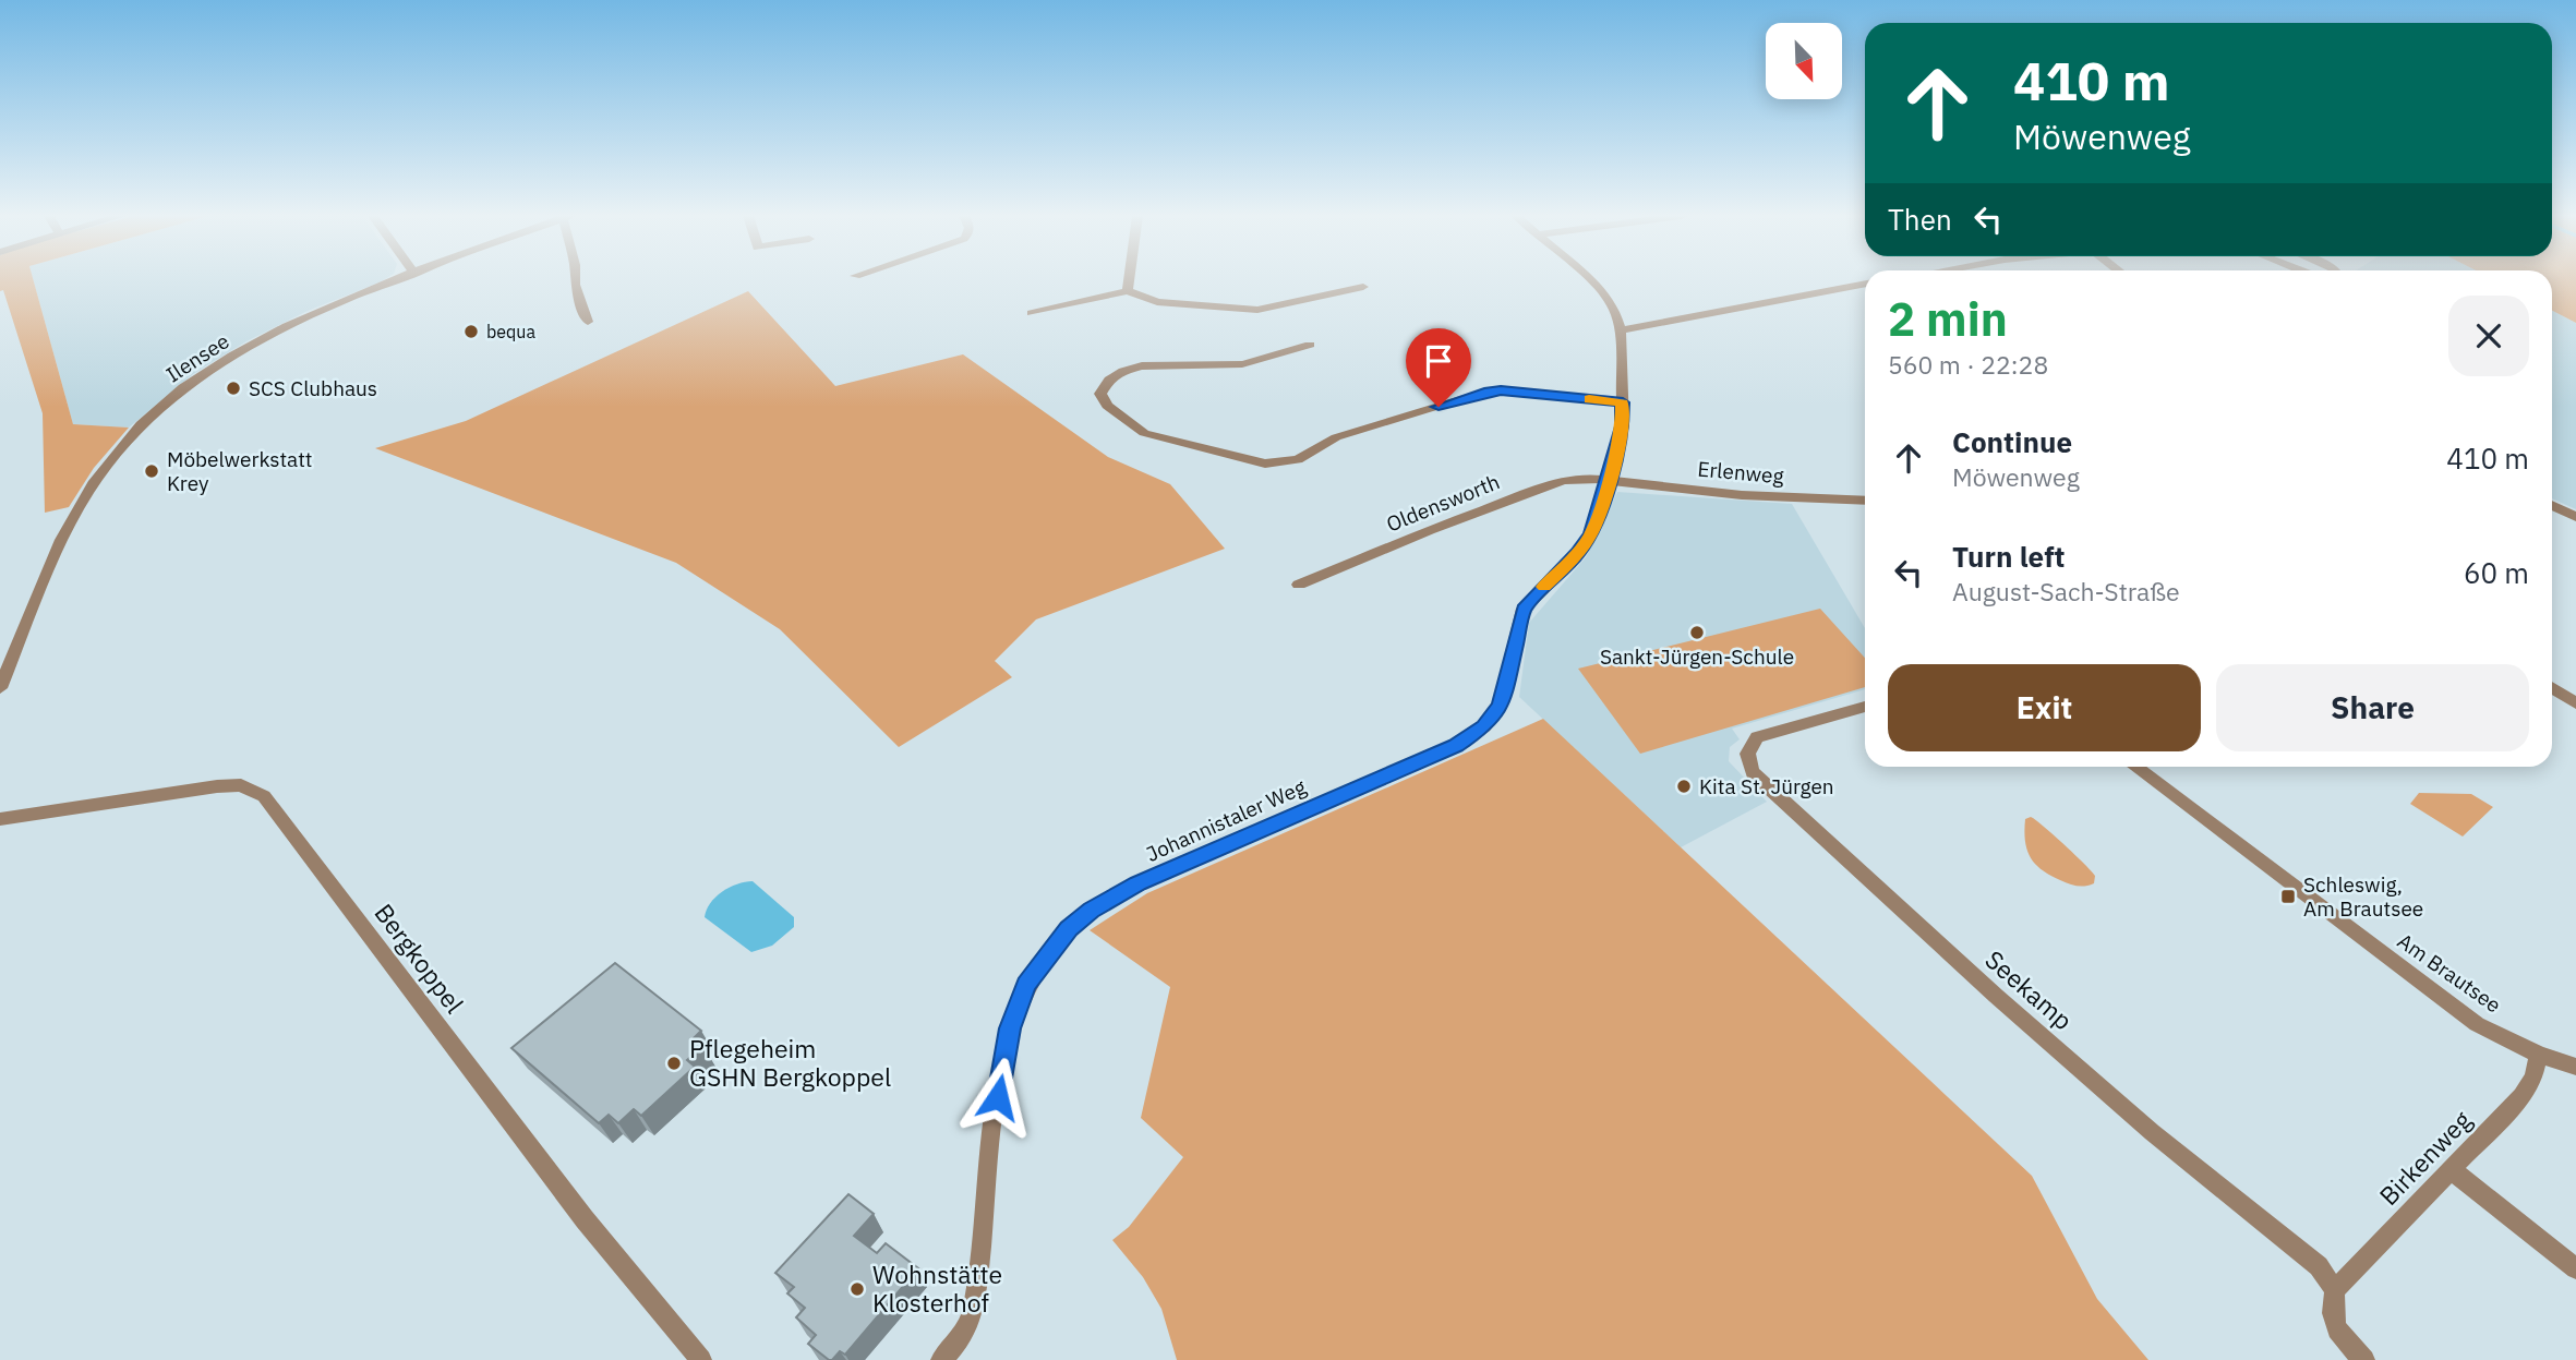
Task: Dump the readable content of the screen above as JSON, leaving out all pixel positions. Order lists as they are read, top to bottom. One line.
{"streets":{"street":["Ilensee","Erlenweg","Oldensworth","Johannistaler Weg","Bergkoppel","Am Brautsee","Seekamp","Birkenweg"]},"crossings":[["Erlenweg","Oldensworth"],["Erlenweg","Johannistaler Weg"],["Oldensworth","Johannistaler Weg"],["Am Brautsee","Birkenweg"],["Seekamp","Birkenweg"]],"places":{"other":["bequa","SCS Clubhaus","Möbelwerkstatt Krey","Sankt-Jürgen-Schule","Kita St. Jürgen","Pflegeheim GSHN Bergkoppel","Wohnstätte Klosterhof"],"transit":["Schleswig, Am Brautsee"]},"north":"bottom right","page":{"turn":["410 m","Möwenweg"],"then":"Then","heading":["2 min","560 m · 22:28"],"list":[{"name":"Continue","note":"Möwenweg","value":"410 m"},{"name":"Turn left","note":"August-Sach-Straße","value":"60 m"}],"buttons":["Exit","Share"]}}
